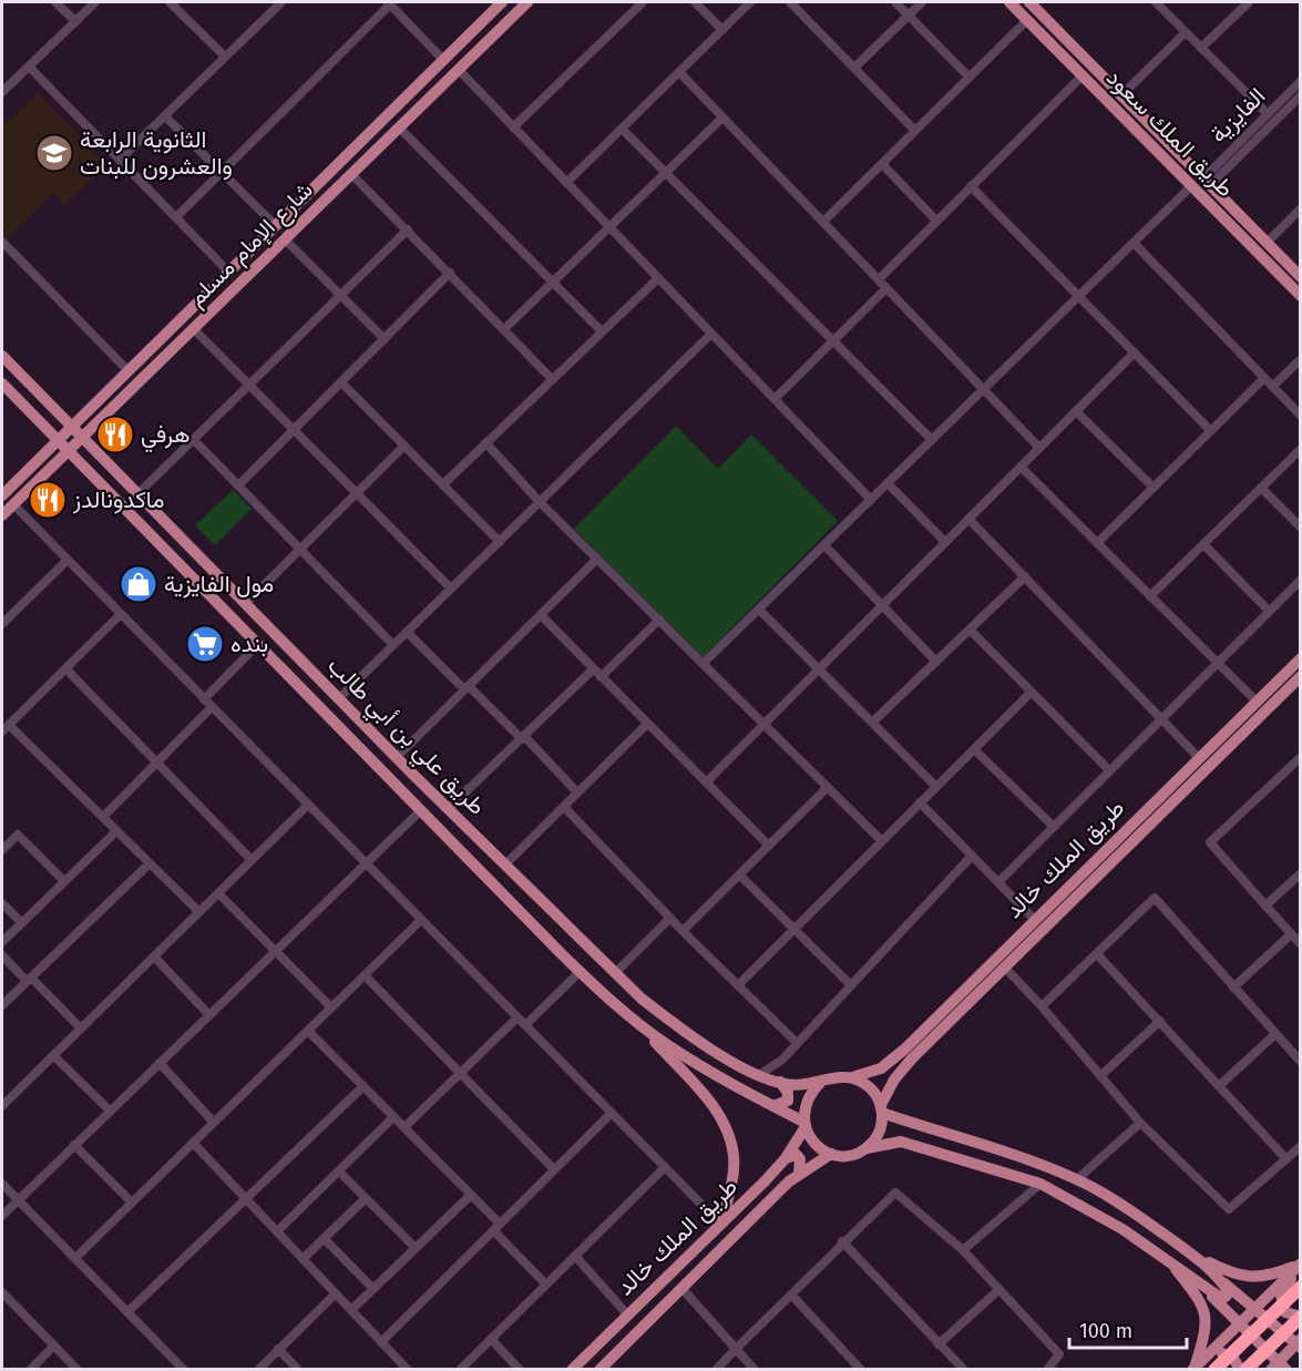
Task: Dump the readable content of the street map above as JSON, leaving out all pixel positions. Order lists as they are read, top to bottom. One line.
{"streets":{"main road":["طريق الملك سعود","شارع الإمام مسلم","طريق علي بن أبي طالب","طريق الملك خالد"],"street":["الفايزية"]},"crossings":[["الفايزية","طريق الملك سعود"],["شارع الإمام مسلم","طريق علي بن أبي طالب"],["طريق علي بن أبي طالب","طريق الملك خالد"]],"places":{"school or university":["الثانوية الرابعة والعشرون للبنات"],"restaurant":["هرفي","ماكدونالدز"],"shop":["مول الفايزية"],"supermarket":["بنده"]},"scale_bar":"100 m"}
